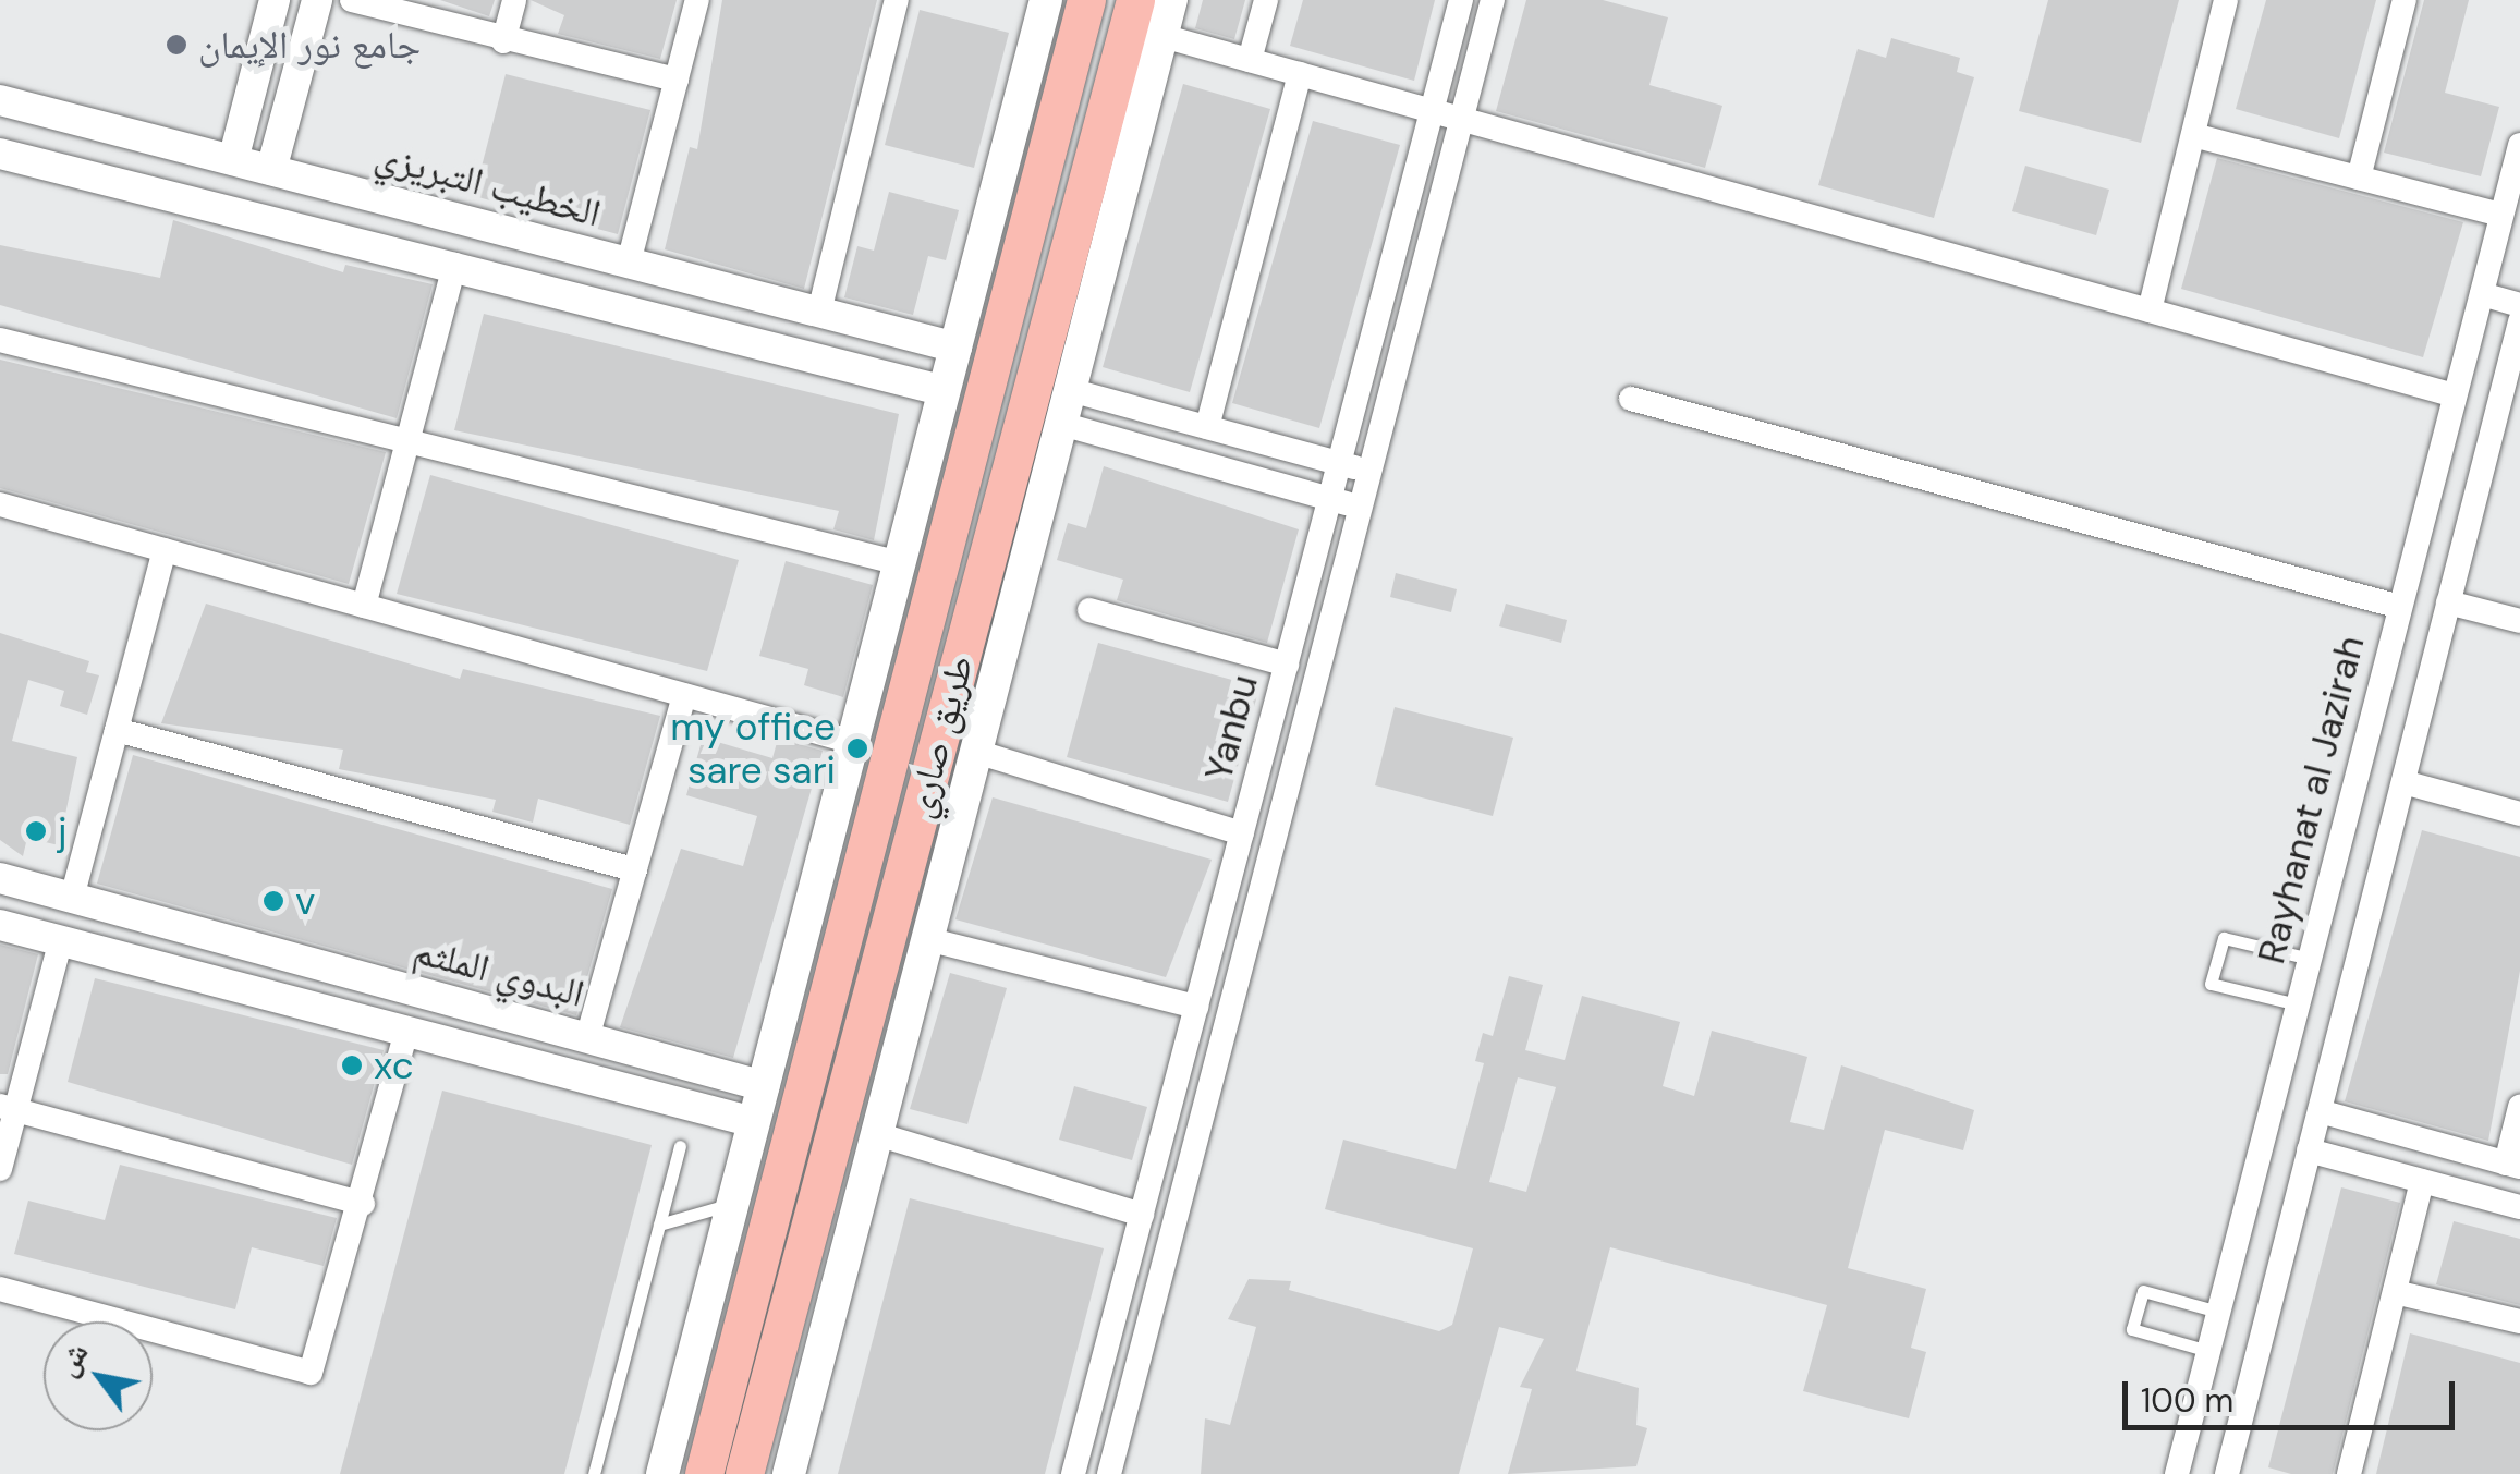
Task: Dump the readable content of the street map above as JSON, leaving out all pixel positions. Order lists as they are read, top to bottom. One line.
{"streets":{"main road":["طريق صاري"],"street":["الخطيب التبريزي","Yanbu","Rayhanat al Jazirah","البدوي الملثم"]},"places":["جامع نور الإيمان","my office sare sari","j","v","xc"],"scale_bar":"100 m","north":"top left"}
